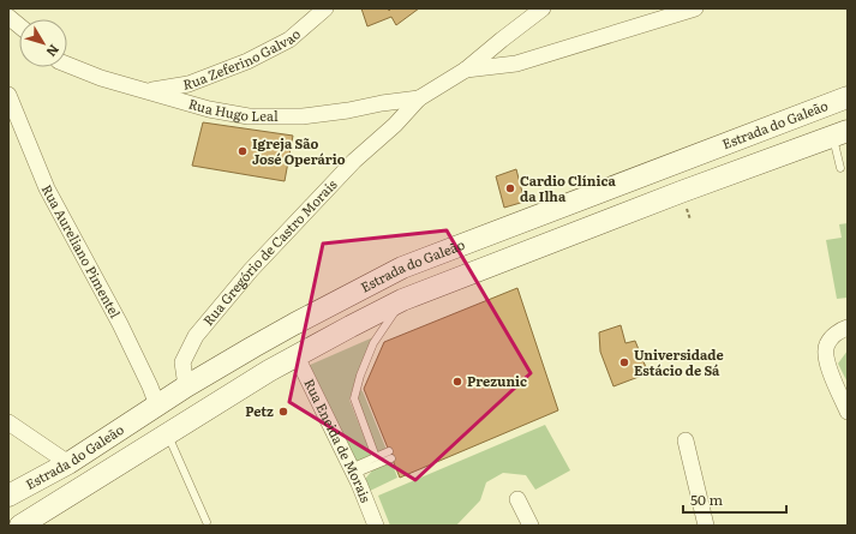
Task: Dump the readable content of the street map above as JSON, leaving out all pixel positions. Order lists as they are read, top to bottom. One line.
{"streets":{"main road":["Estrada do Galeão"],"street":["Rua Zeferino Galvao","Rua Hugo Leal","Rua Aureliano Pimentel","Rua Gregório de Castro Morais","Rua Eneida de Morais"]},"crossings":[["Rua Zeferino Galvao","Rua Hugo Leal"],["Rua Hugo Leal","Rua Gregório de Castro Morais"],["Estrada do Galeão","Rua Aureliano Pimentel"],["Estrada do Galeão","Rua Gregório de Castro Morais"],["Estrada do Galeão","Rua Eneida de Morais"]],"places":["Igreja São José Operário","Cardio Clínica da Ilha","Universidade Estácio de Sá","Prezunic","Petz"],"scale_bar":"50 m","north":"bottom right"}
